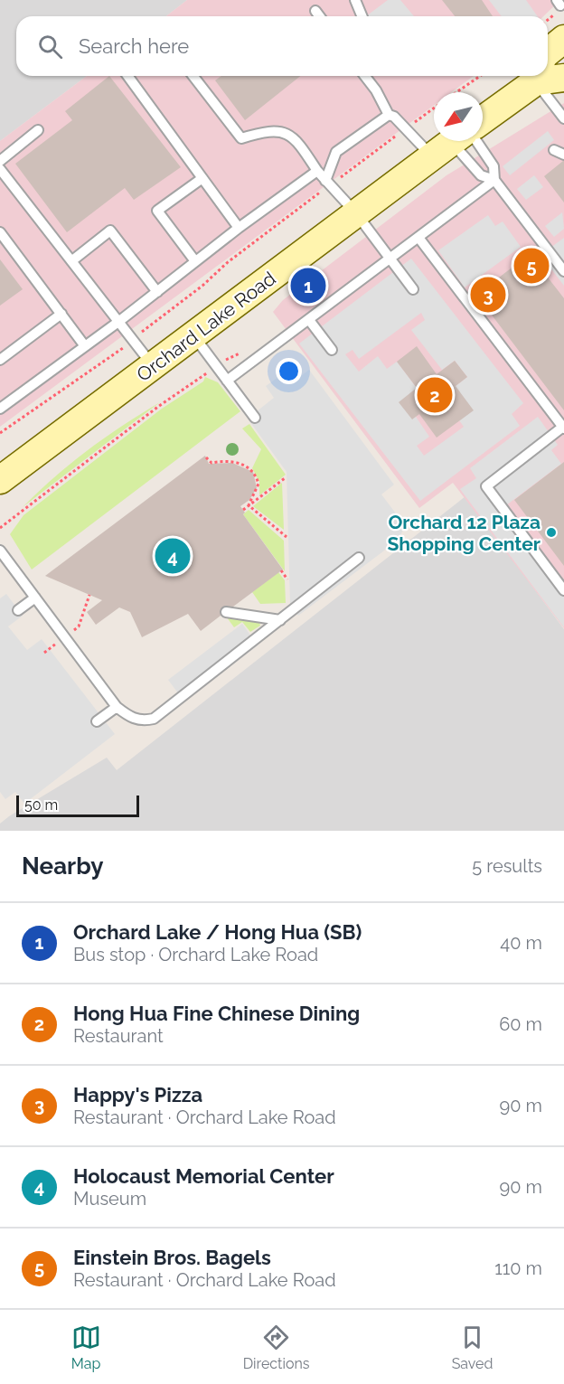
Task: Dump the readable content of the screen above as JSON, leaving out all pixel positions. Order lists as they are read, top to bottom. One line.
{"streets":{"main road":["Orchard Lake Road"]},"places":["Orchard 12 Plaza Shopping Center"],"scale_bar":"50 m","north":"bottom left","page":{"search":"Search here","pins":["5","1","3","2","4"],"scale":"50 m","heading":["Nearby","5 results"],"list":[{"mark":"1","name":"Orchard Lake / Hong Hua (SB)","note":"Bus stop · Orchard Lake Road","value":"40 m"},{"mark":"2","name":"Hong Hua Fine Chinese Dining","note":"Restaurant","value":"60 m"},{"mark":"3","name":"Happy's Pizza","note":"Restaurant · Orchard Lake Road","value":"90 m"},{"mark":"4","name":"Holocaust Memorial Center","note":"Museum","value":"90 m"},{"mark":"5","name":"Einstein Bros. Bagels","note":"Restaurant · Orchard Lake Road","value":"110 m"}],"nav":["Map","Directions","Saved"]}}
